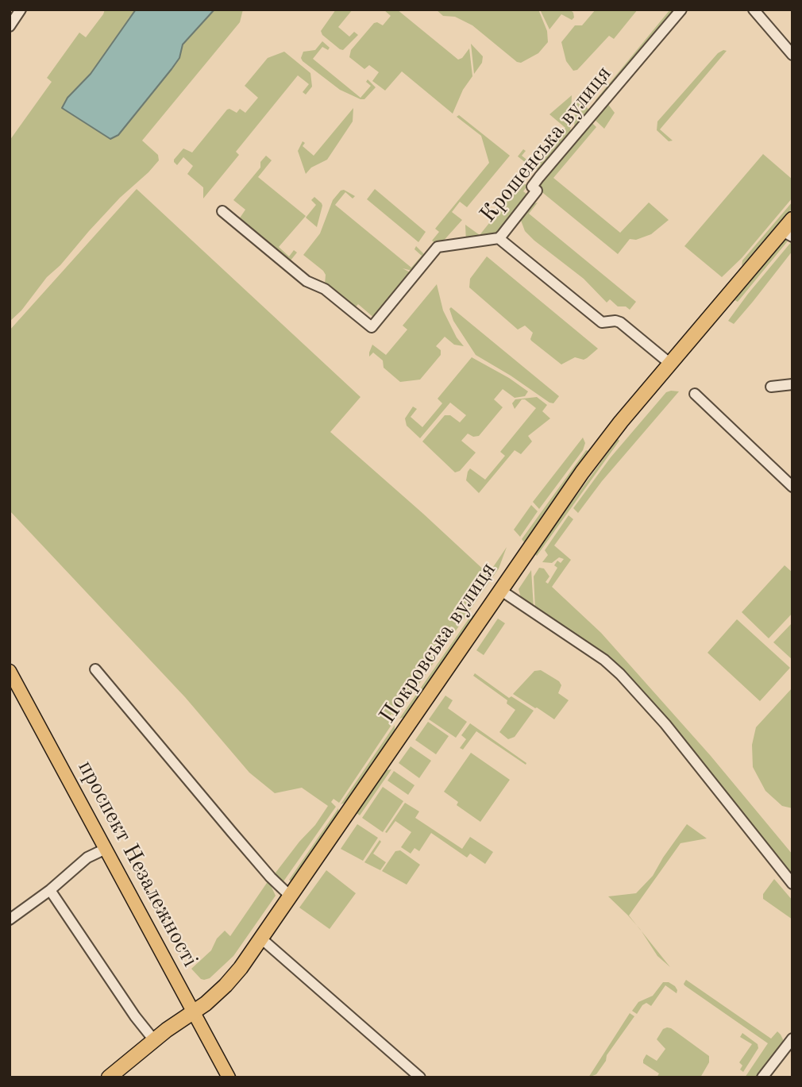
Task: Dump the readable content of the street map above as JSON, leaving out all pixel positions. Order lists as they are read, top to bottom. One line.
{"streets":{"highway":["Покровська вулиця"],"main road":["проспект Незалежності"],"street":["Крошенська вулиця"]},"crossings":[["Покровська вулиця","проспект Незалежності"]]}
